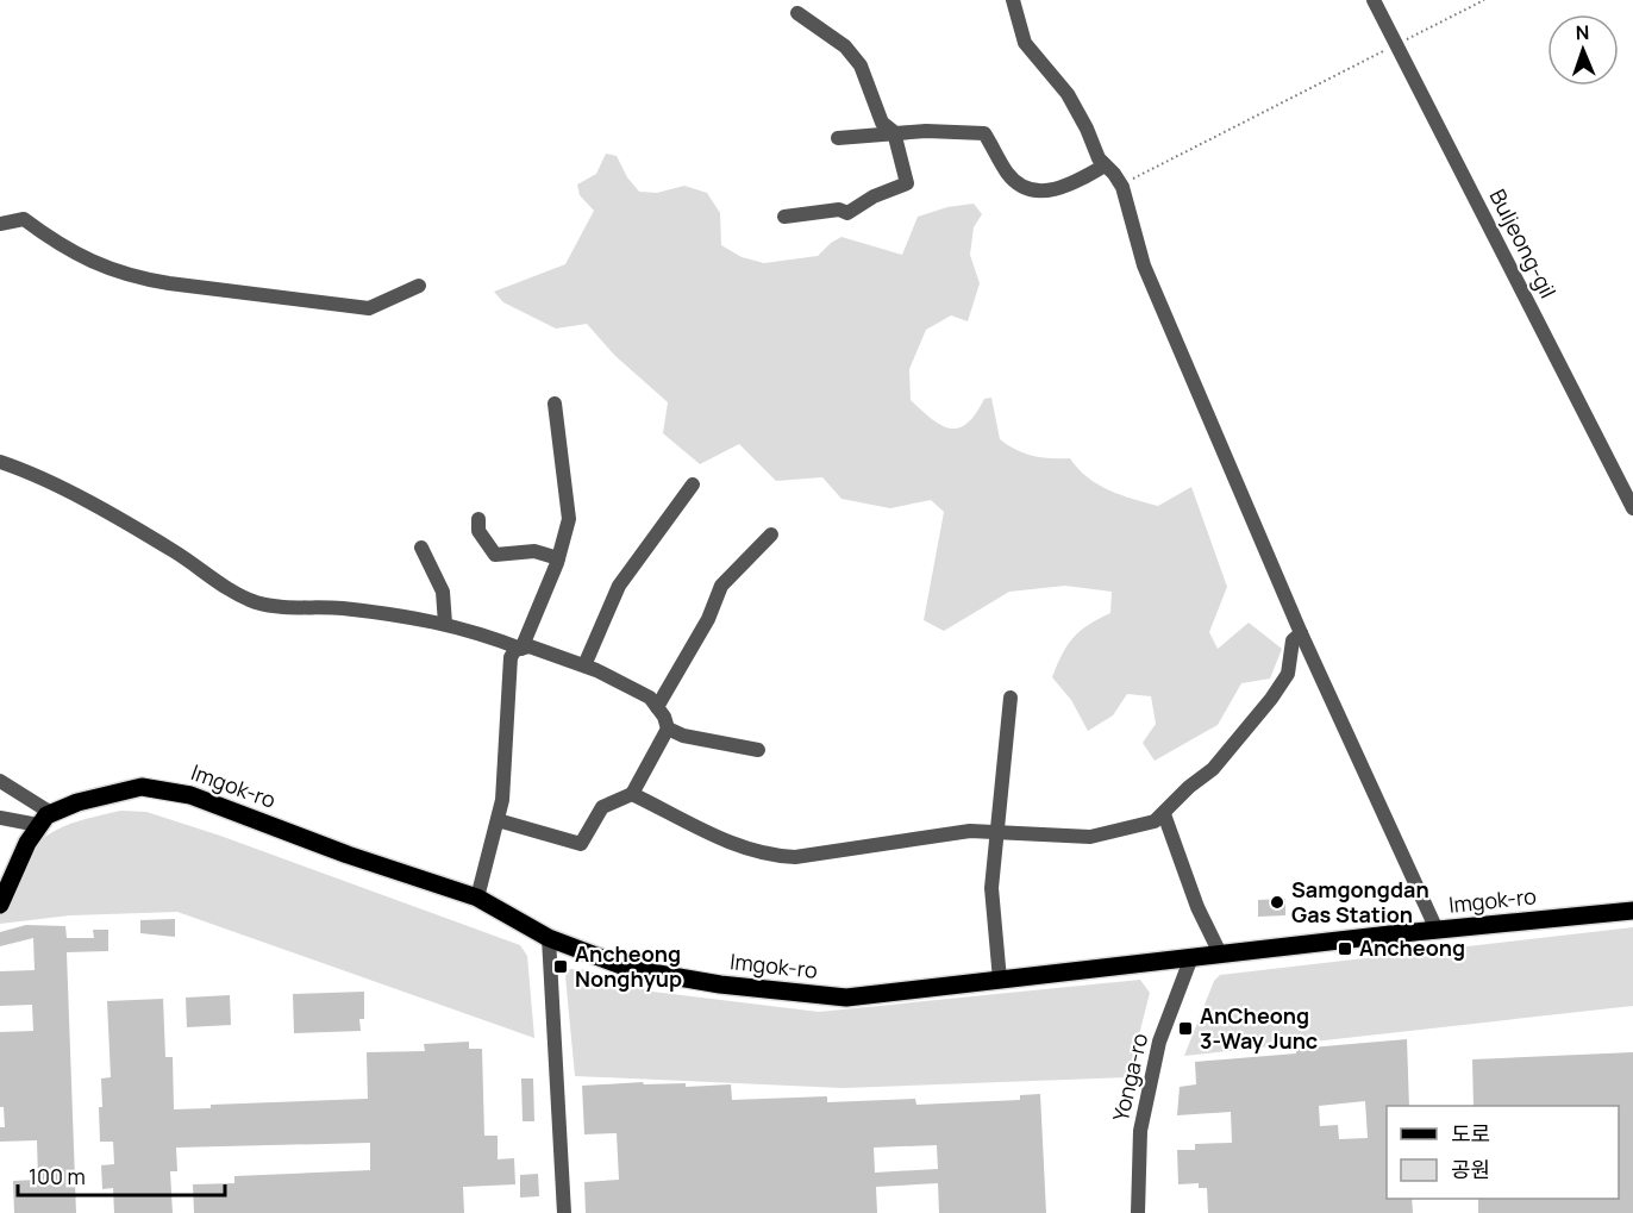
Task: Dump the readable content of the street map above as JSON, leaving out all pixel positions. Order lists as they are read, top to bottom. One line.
{"streets":{"main road":["Imgok-ro"],"street":["Buljeong-gil","Yonga-ro"]},"crossings":[["Imgok-ro","Yonga-ro"]],"places":{"other":["Samgongdan Gas Station"],"transit":["Ancheong","Ancheong Nonghyup","AnCheong 3-Way Junc"]},"legend":["도로","공원"],"scale_bar":"100 m","north":"top"}
